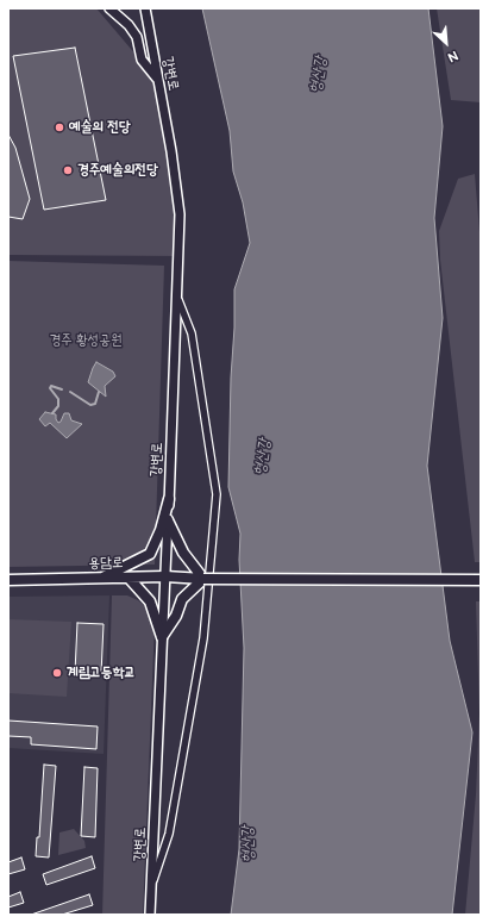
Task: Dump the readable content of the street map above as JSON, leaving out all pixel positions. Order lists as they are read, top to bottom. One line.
{"streets":{"main road":["용담로"],"street":["강변로"]},"crossings":[["강변로","용담로"]],"water":["형산강"],"parks":["경주 황성공원"],"places":["예술의 전당","경주예술의전당","계림고등학교"],"north":"bottom right"}
